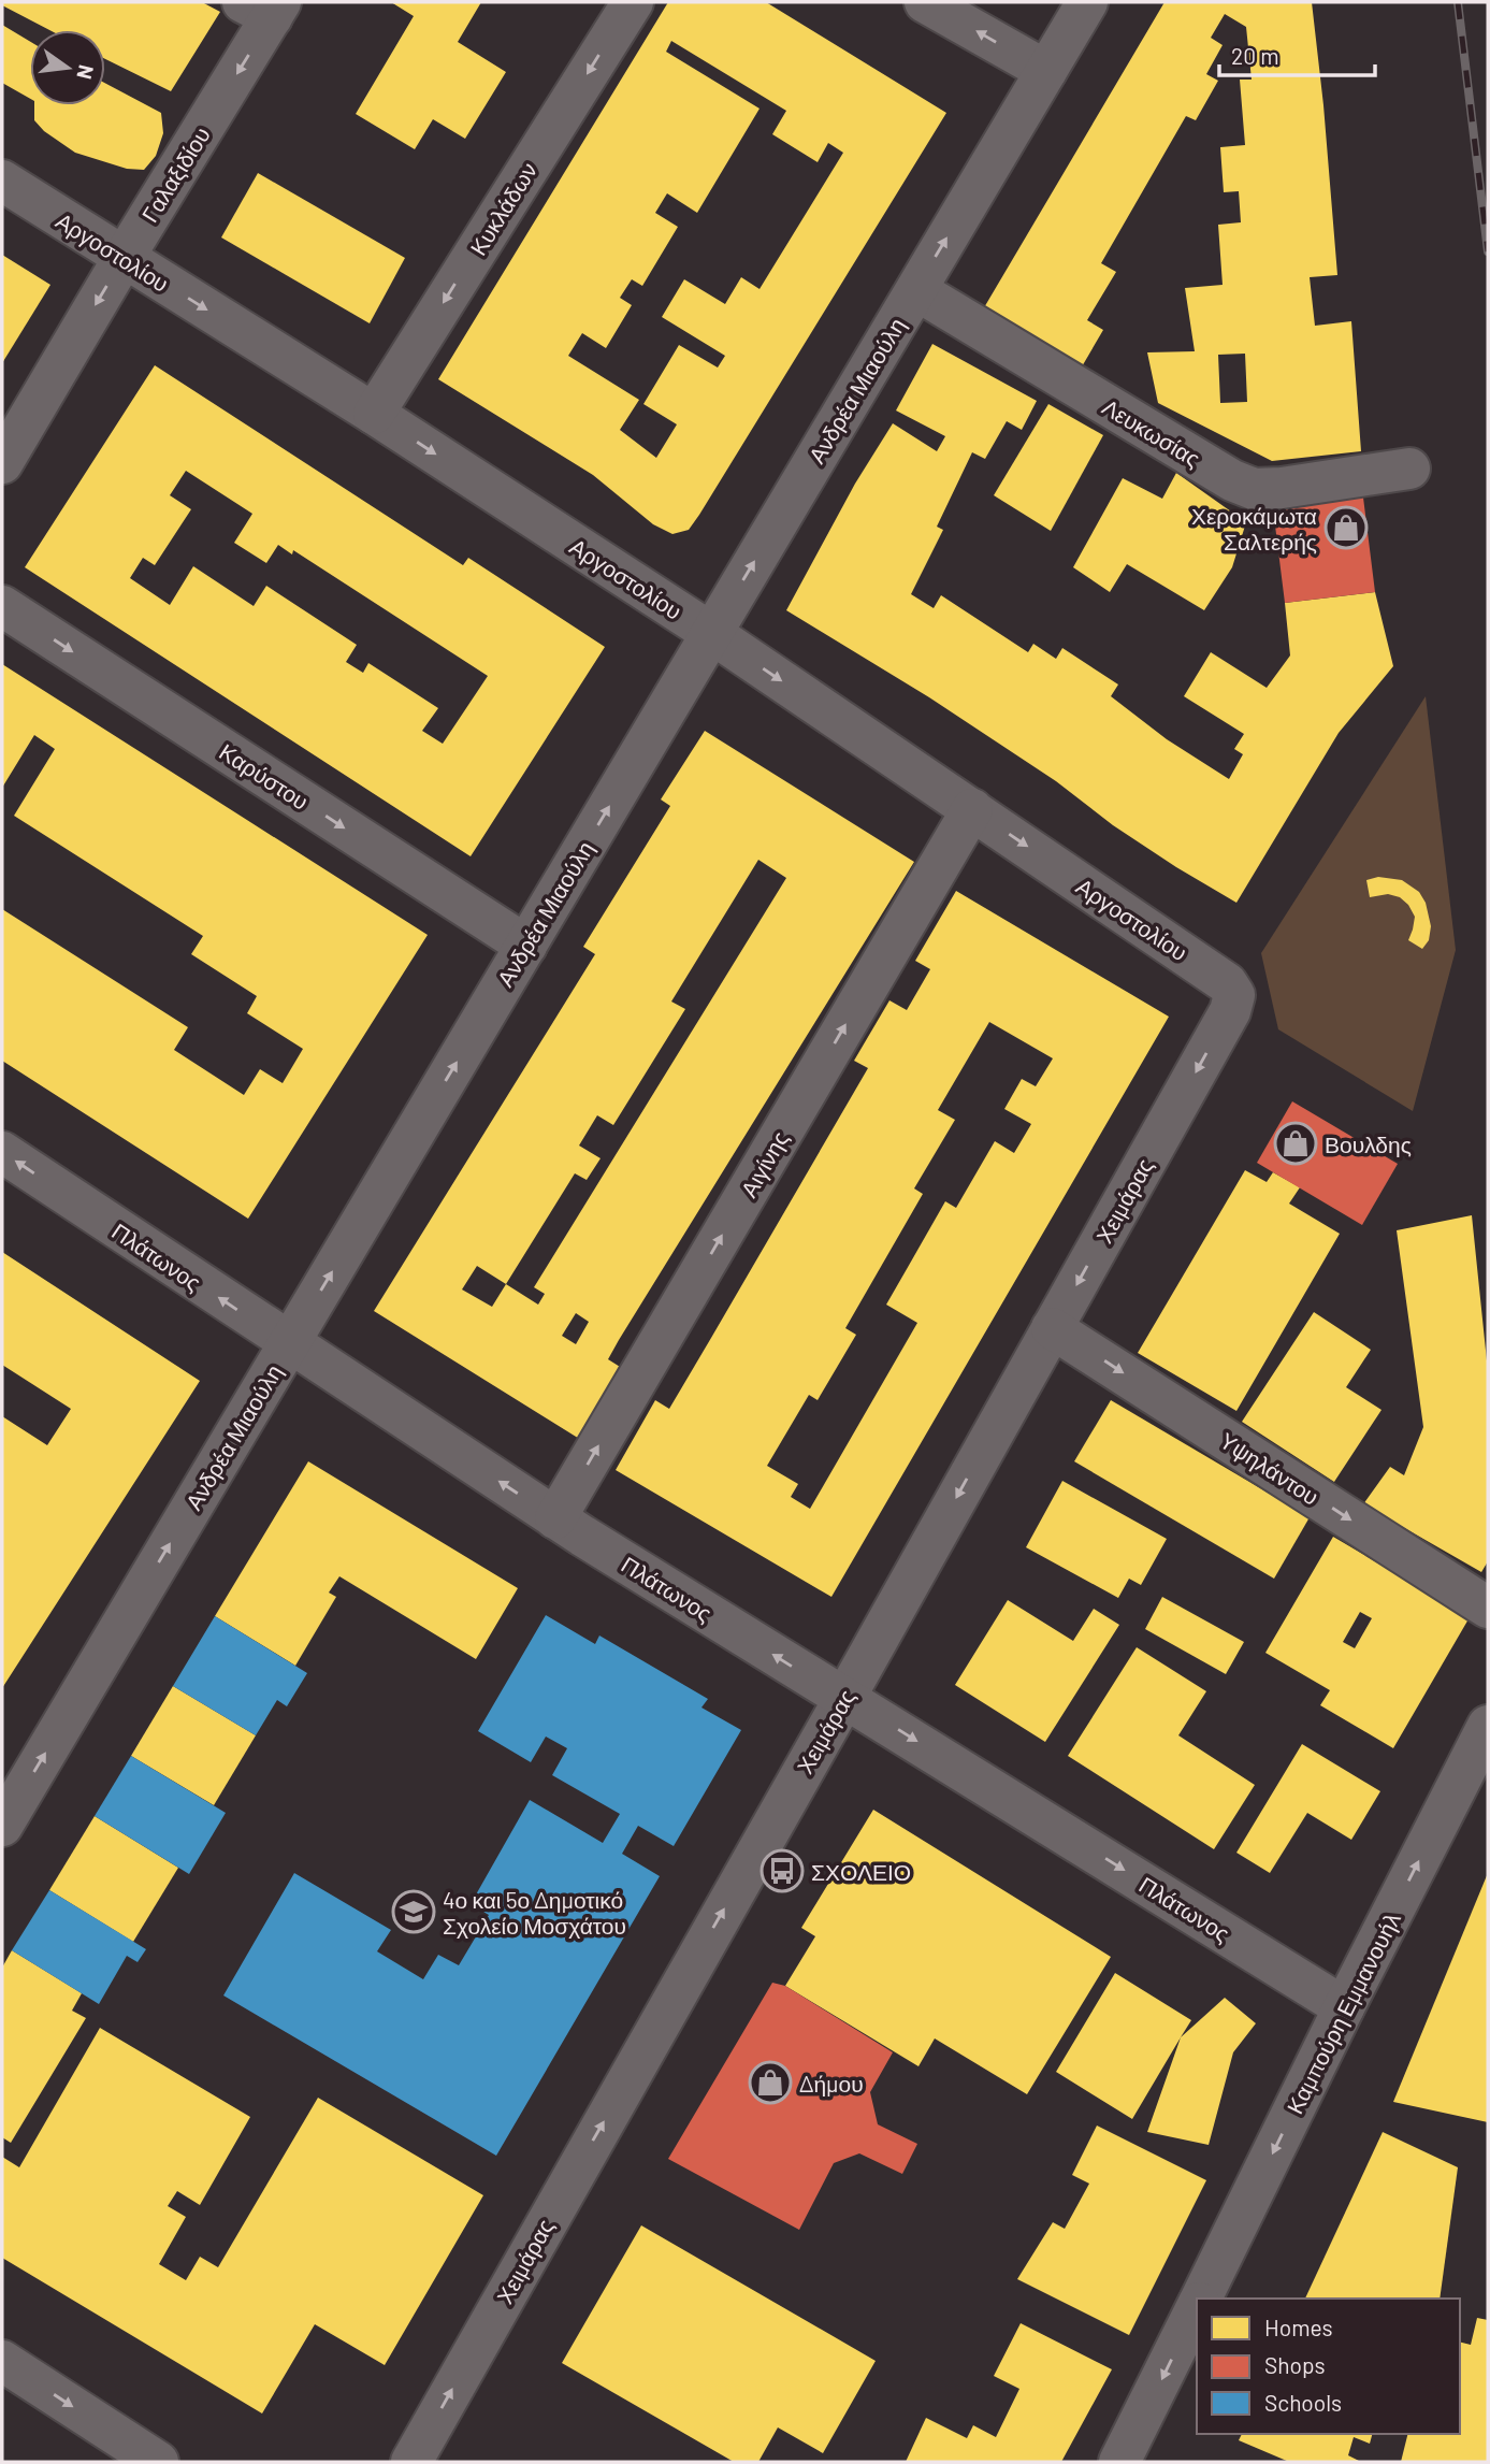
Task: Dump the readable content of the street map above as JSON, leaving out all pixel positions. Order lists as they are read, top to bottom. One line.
{"streets":{"street":["Γαλαξιδίου","Κυκλάδων","Αργοστολίου","Ανδρέα Μιαούλη","Λευκωσίας","Καρύστου","Αιγίνης","Χειμάρας","Πλάτωνος","Υψηλάντου","Καμπούρη Εμμανουήλ"]},"crossings":[["Γαλαξιδίου","Αργοστολίου"],["Κυκλάδων","Αργοστολίου"],["Αργοστολίου","Ανδρέα Μιαούλη"],["Αργοστολίου","Αιγίνης"],["Αργοστολίου","Χειμάρας"],["Ανδρέα Μιαούλη","Λευκωσίας"],["Ανδρέα Μιαούλη","Καρύστου"],["Ανδρέα Μιαούλη","Πλάτωνος"],["Αιγίνης","Πλάτωνος"],["Χειμάρας","Πλάτωνος"],["Χειμάρας","Υψηλάντου"],["Πλάτωνος","Καμπούρη Εμμανουήλ"]],"one_way":["Γαλαξιδίου","Κυκλάδων","Αργοστολίου","Ανδρέα Μιαούλη","Καρύστου","Αιγίνης","Υψηλάντου"],"places":{"shop":["Χεροκάμωτα Σαλτερής","Βουλδης","Δήμου"],"bus stop":["ΣΧΟΛΕΙΟ"],"school or university":["4ο και 5ο Δημοτικό Σχολείο Μοσχάτου"]},"legend":["Homes","Shops","Schools"],"scale_bar":"20 m","north":"right"}
